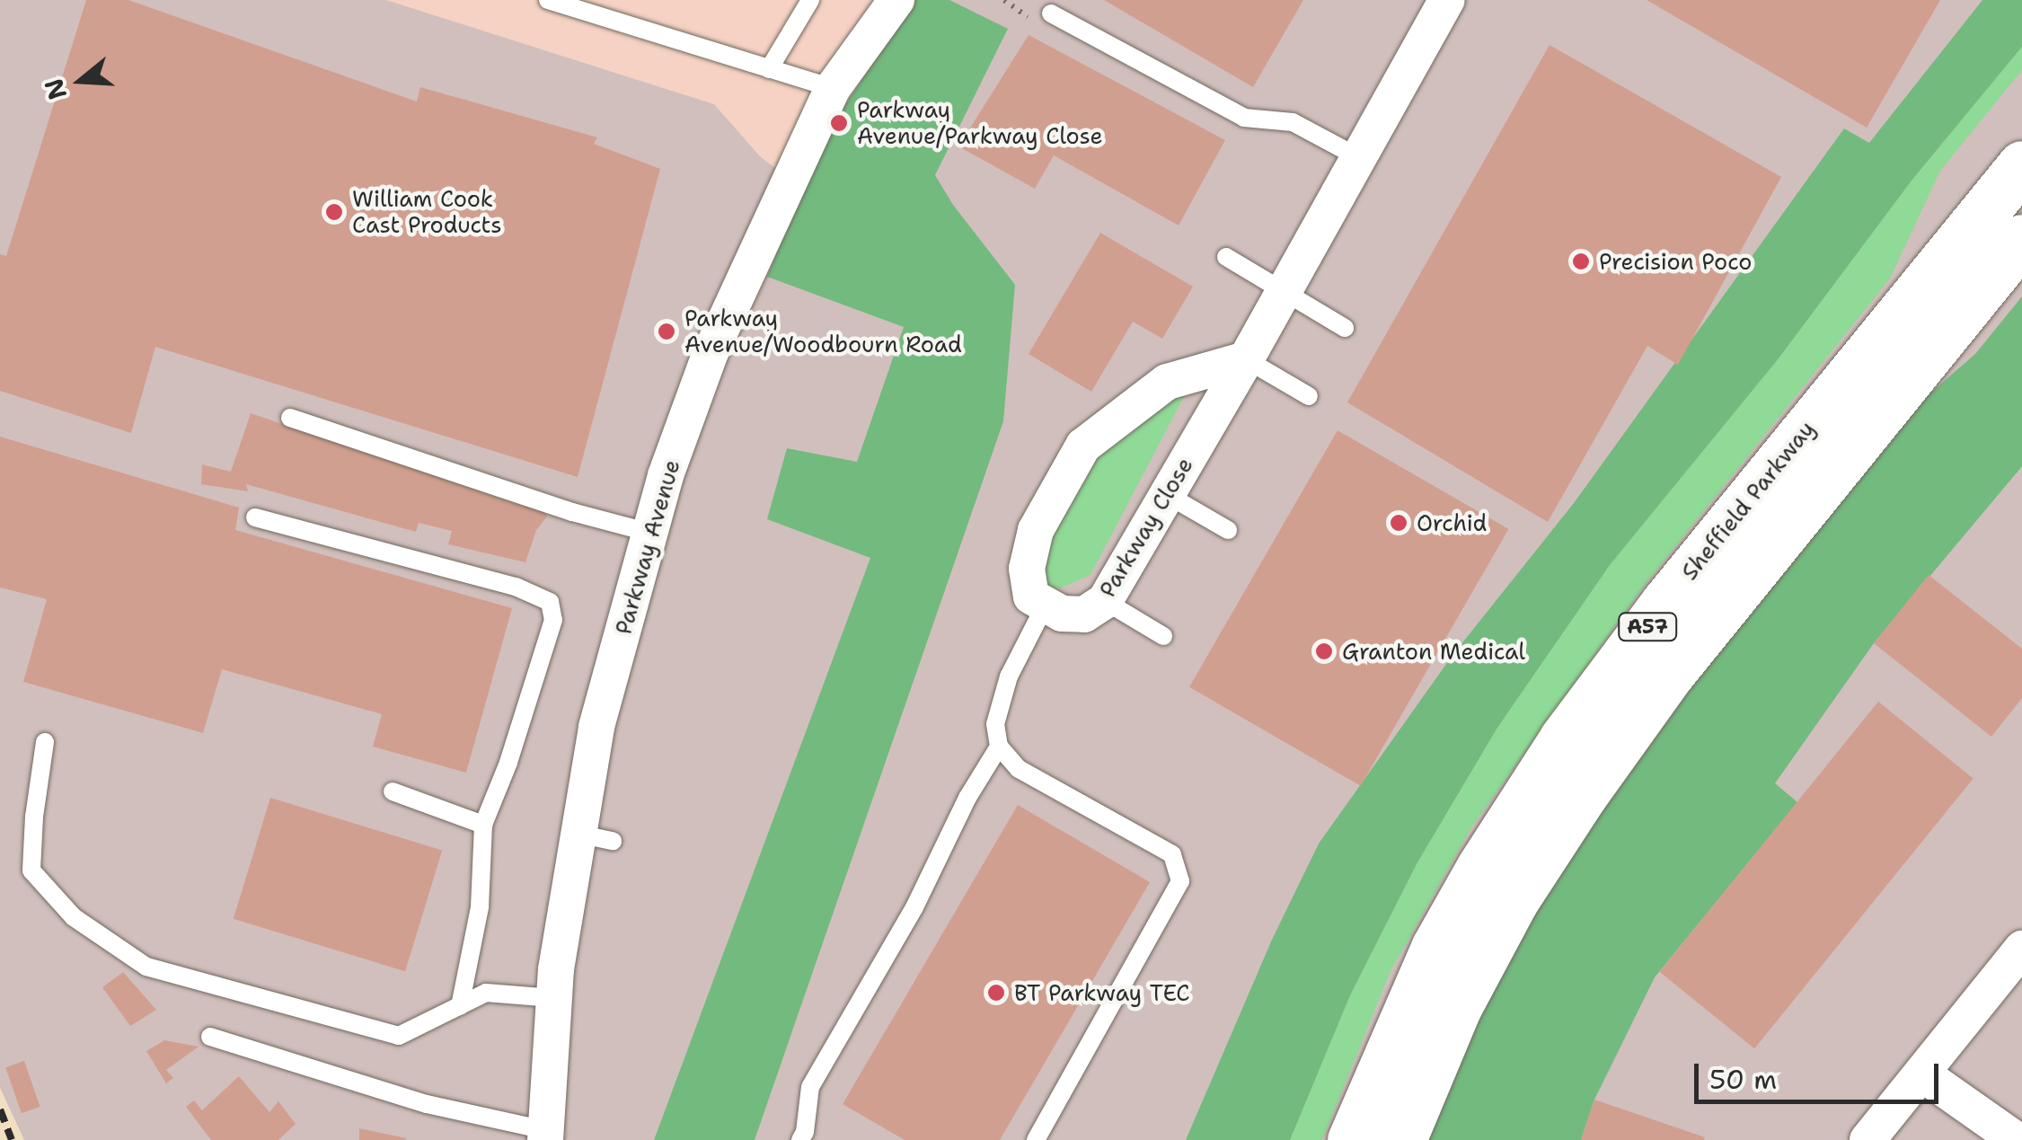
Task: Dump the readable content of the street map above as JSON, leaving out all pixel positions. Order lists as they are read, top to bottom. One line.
{"streets":{"highway":["Sheffield Parkway","A57"],"street":["Parkway Close","Parkway Avenue"]},"places":["Parkway Avenue/Parkway Close","William Cook Cast Products","Precision Poco","Parkway Avenue/Woodbourn Road","Orchid","Granton Medical","BT Parkway TEC"],"scale_bar":"50 m","north":"left"}
